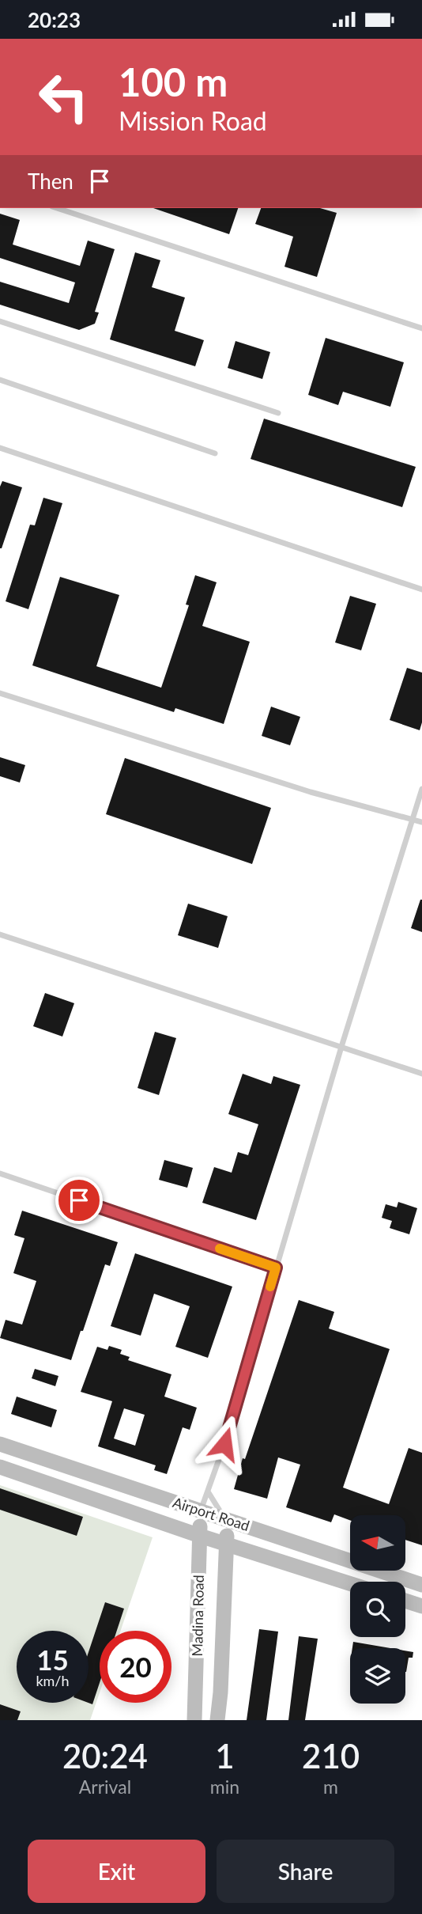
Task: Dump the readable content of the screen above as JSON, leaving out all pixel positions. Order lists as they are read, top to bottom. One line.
{"streets":{"main road":["Airport Road","Madina Road"]},"crossings":[["Airport Road","Madina Road"]],"north":"left","page":{"status":"20:23","turn":["100 m","Mission Road"],"then":"Then","speed":"15 km/h","limit":"20","eta":["20:24","Arrival","1","min","210","m"],"buttons":["Exit","Share"]}}
